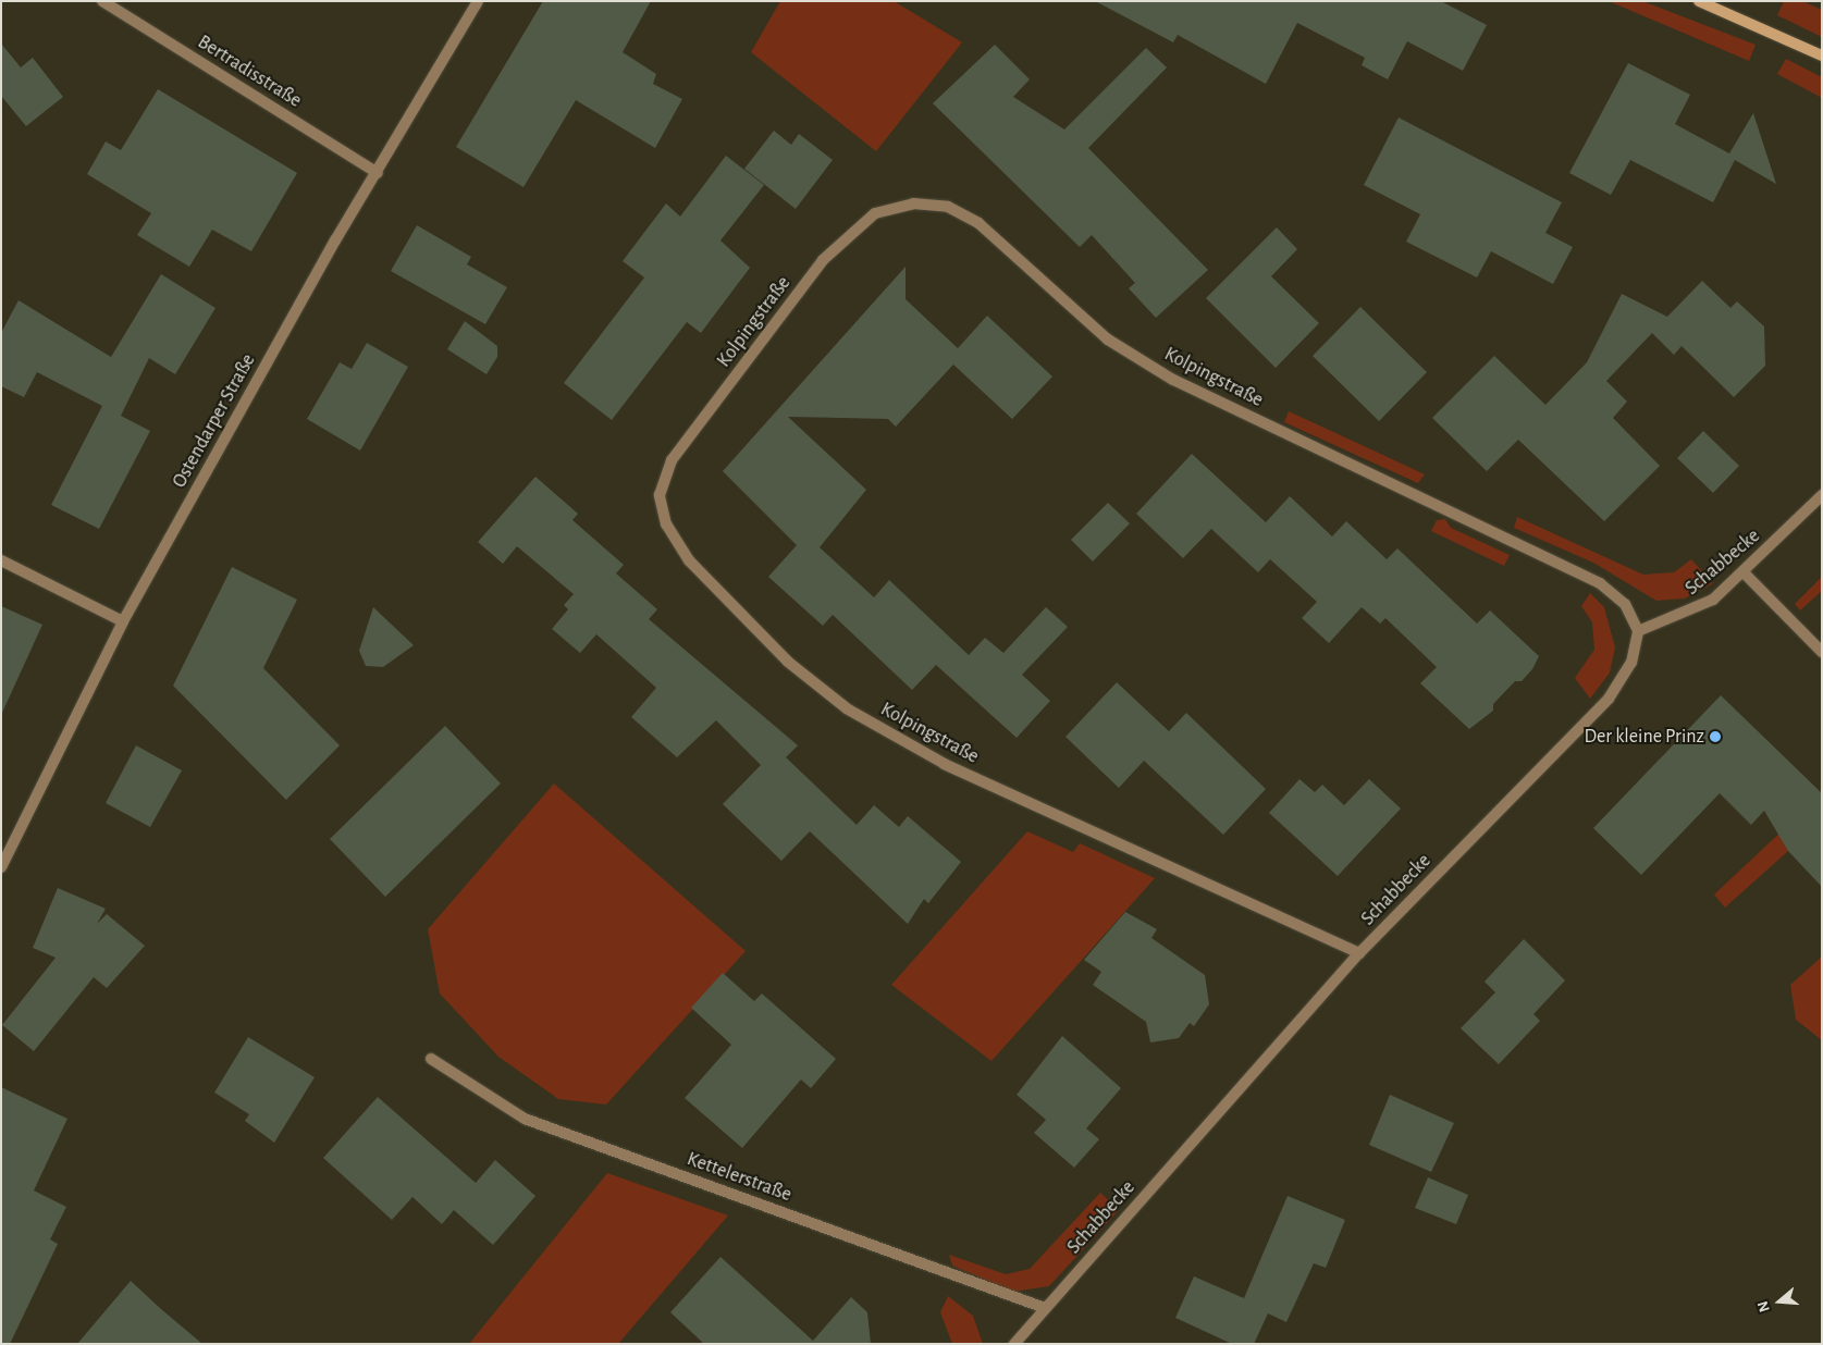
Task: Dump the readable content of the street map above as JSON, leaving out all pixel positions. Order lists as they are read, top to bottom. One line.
{"streets":{"street":["Bertradisstraße","Kolpingstraße","Ostendarper Straße","Schabbecke","Kettelerstraße"]},"crossings":[["Bertradisstraße","Ostendarper Straße"],["Kolpingstraße","Schabbecke"],["Schabbecke","Kettelerstraße"]],"places":["Der kleine Prinz"],"north":"left"}
